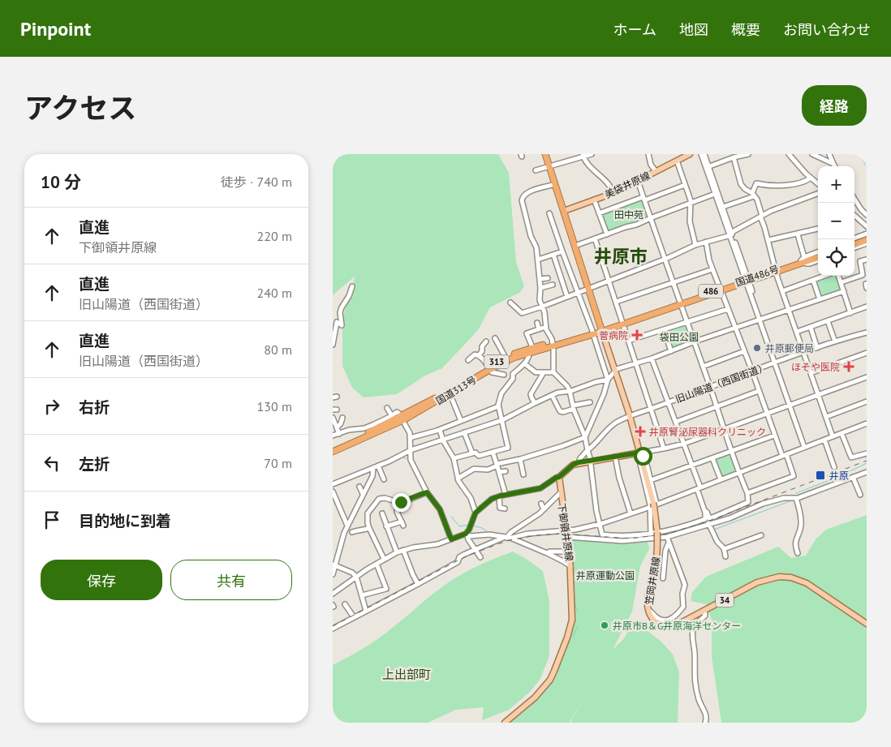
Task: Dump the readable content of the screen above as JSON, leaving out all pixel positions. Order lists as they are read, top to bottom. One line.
{"streets":{"highway":["国道486号","486","313","国道313号"],"main road":["美袋井原線","下御領井原線","笠岡井原線","34"],"street":["旧山陽道（西国街道）"]},"crossings":[["国道486号","国道313号"],["国道486号","笠岡井原線"],["旧山陽道（西国街道）","笠岡井原線"],["国道313号","笠岡井原線"]],"districts":["井原市","上出部町"],"parks":["田中苑","袋田公園","井原運動公園"],"places":{"health":["菅病院","ほそや医院","井原腎泌尿器科クリニック"],"other":["井原郵便局","井原市B＆G井原海洋センター"],"transit":["井原"]},"page":{"header":"Pinpoint","nav":["ホーム","地図","概要","お問い合わせ"],"title":"アクセス","buttons":["経路",["保存","共有"]],"heading":["10 分","徒歩 · 740 m"],"map_buttons":["+","−"],"list":[["直進","下御領井原線","220 m"],["直進","旧山陽道（西国街道）","240 m"],["直進","旧山陽道（西国街道）","80 m"],["右折","130 m"],["左折","70 m"],"目的地に到着"]}}
